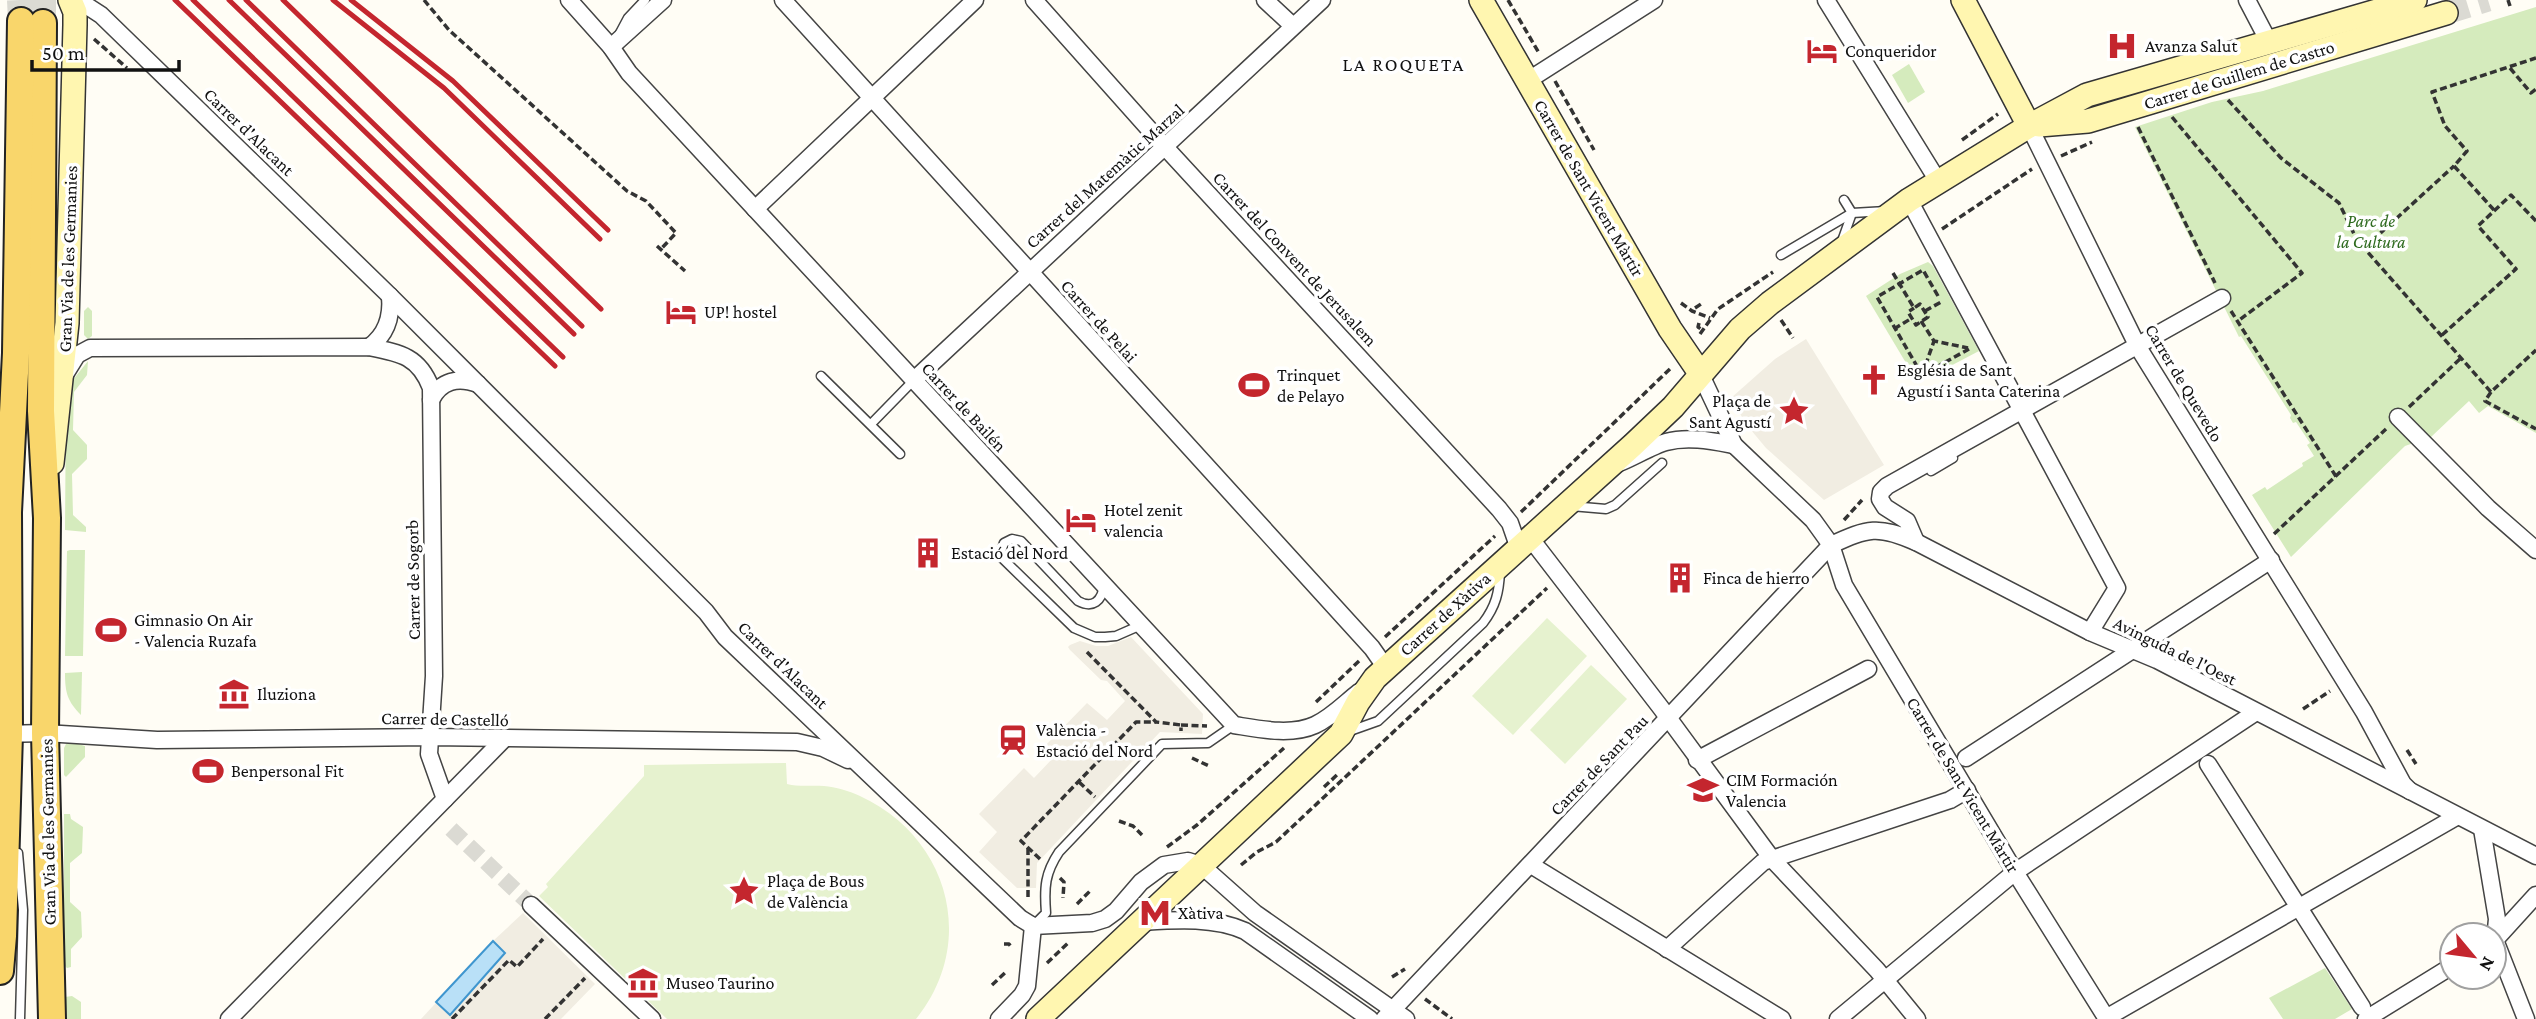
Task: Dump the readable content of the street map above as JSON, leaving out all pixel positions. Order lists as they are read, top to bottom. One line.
{"streets":{"main road":["Carrer de Guillem de Castro","Carrer de Sant Vicent Màrtir","Gran Via de les Germanies","Carrer de Xàtiva"],"street":["Carrer d'Alacant","Carrer del Matemàtic Marzal","Carrer del Convent de Jerusalem","Carrer de Pelai","Carrer de Quevedo","Carrer de Bailén","Carrer de Sogorb","Avinguda de l'Oest","Carrer de Castelló","Carrer de Sant Pau"]},"crossings":[["Carrer de Guillem de Castro","Carrer de Sant Vicent Màrtir"],["Carrer de Guillem de Castro","Carrer de Quevedo"],["Carrer de Guillem de Castro","Carrer de Xàtiva"],["Carrer d'Alacant","Carrer de Castelló"],["Carrer del Matemàtic Marzal","Carrer del Convent de Jerusalem"],["Carrer del Matemàtic Marzal","Carrer de Pelai"],["Carrer del Matemàtic Marzal","Carrer de Bailén"],["Carrer de Sant Vicent Màrtir","Carrer de Xàtiva"],["Carrer de Sant Vicent Màrtir","Avinguda de l'Oest"],["Carrer de Sant Vicent Màrtir","Carrer de Sant Pau"],["Gran Via de les Germanies","Carrer de Castelló"],["Carrer del Convent de Jerusalem","Carrer de Xàtiva"],["Carrer del Convent de Jerusalem","Carrer de Sant Pau"],["Carrer de Pelai","Carrer de Xàtiva"],["Carrer de Quevedo","Avinguda de l'Oest"],["Carrer de Sogorb","Carrer de Castelló"],["Avinguda de l'Oest","Carrer de Sant Pau"]],"districts":["LA ROQUETA"],"parks":["Parc de la Cultura"],"places":{"hospital":["Avanza Salut"],"hotel":["Conqueridor","UP! hostel","Hotel zenit valencia"],"church":["Església de Sant Agustí i Santa Caterina"],"sports":["Trinquet de Pelayo","Gimnasio On Air - Valencia Ruzafa","Benpersonal Fit"],"place":["Plaça de Sant Agustí","Plaça de Bous de València"],"building":["Estació del Nord","Finca de hierro"],"museum":["Iluziona","Museo Taurino"],"station":["València - Estació del Nord"],"school or university":["CIM Formación Valencia"],"metro station":["Xàtiva"]},"scale_bar":"50 m","north":"bottom right"}
